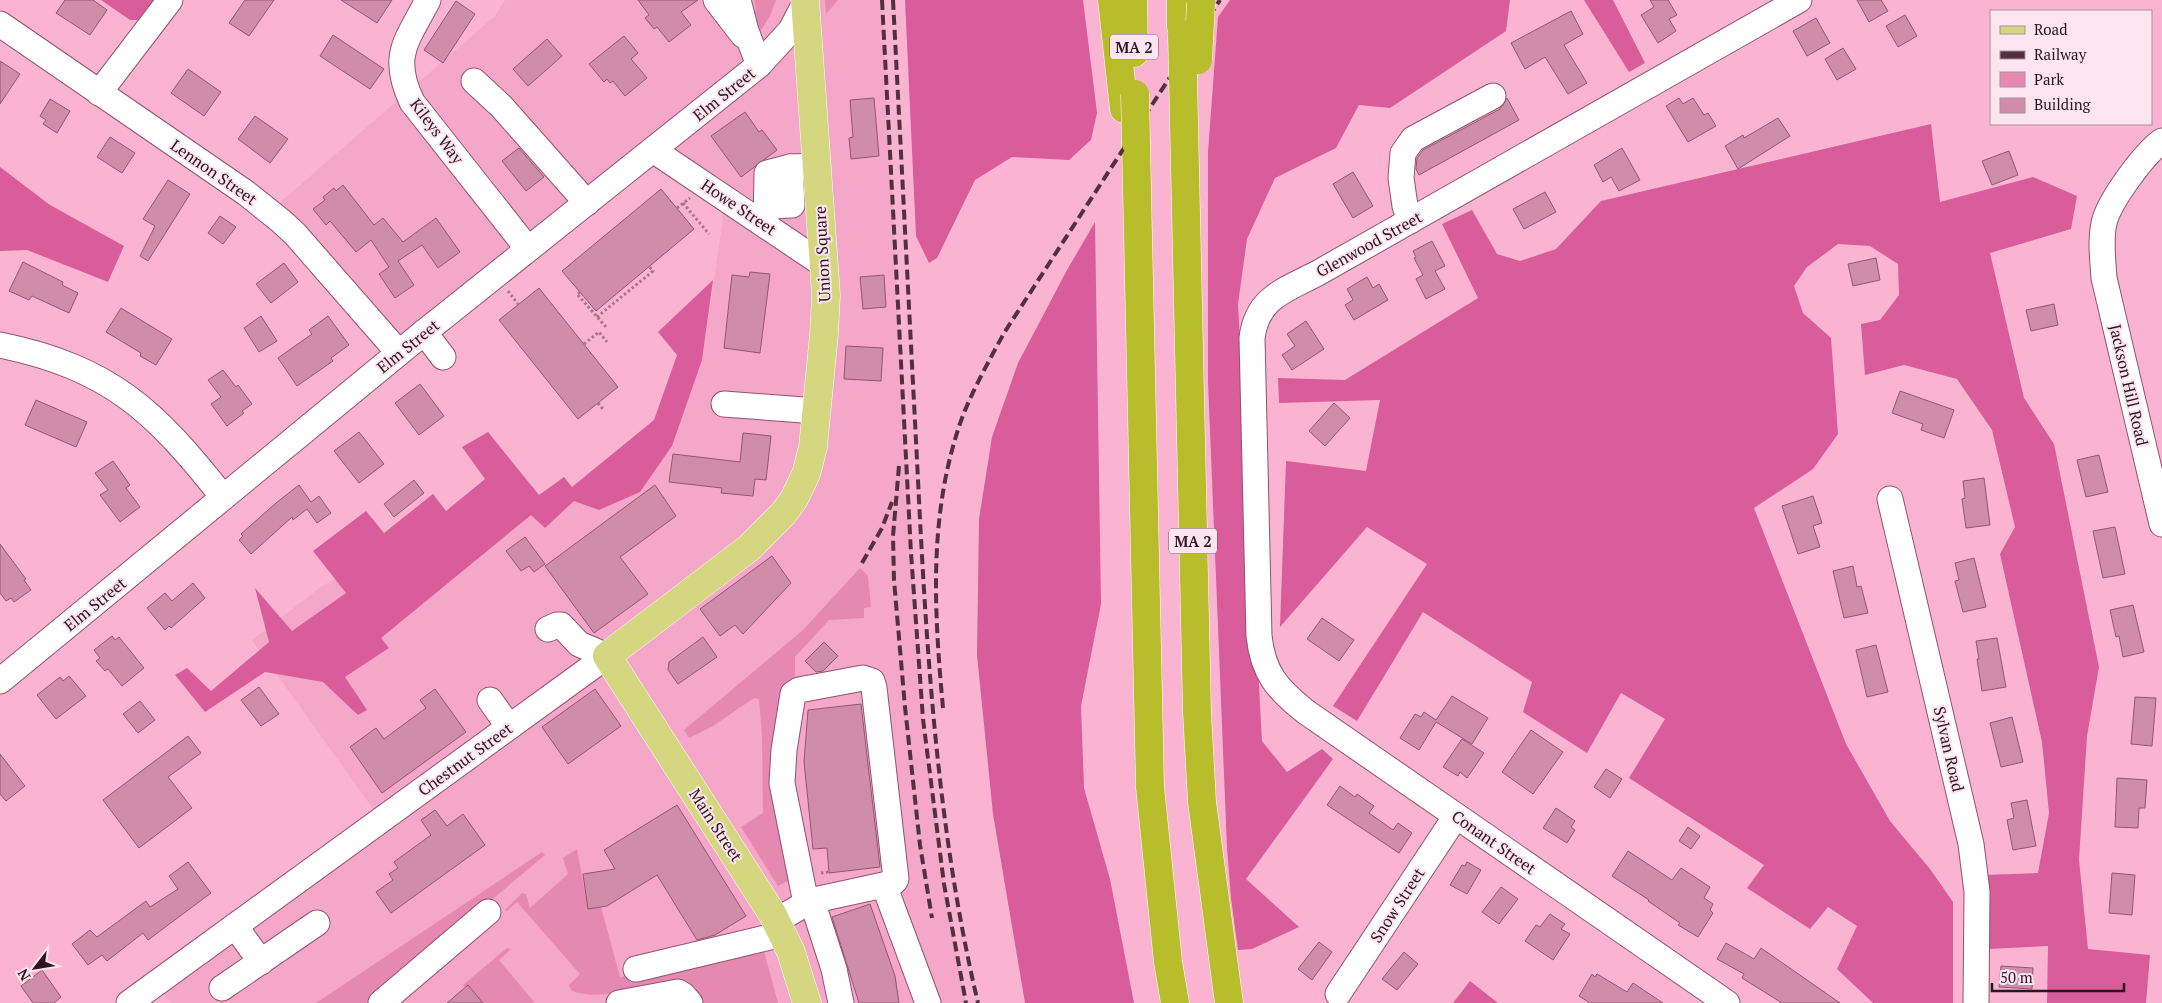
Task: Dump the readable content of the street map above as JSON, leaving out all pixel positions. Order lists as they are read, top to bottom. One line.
{"streets":{"highway":["MA 2"],"main road":["Union Square","Chestnut Street","Main Street"],"street":["Elm Street","Kileys Way","Lennon Street","Howe Street","Glenwood Street","Jackson Hill Road","Sylvan Road","Conant Street","Snow Street"]},"crossings":[["Elm Street","Kileys Way"],["Elm Street","Lennon Street"],["Elm Street","Howe Street"],["Elm Street","Union Square"],["Howe Street","Union Square"],["Glenwood Street","Conant Street"],["Union Square","Chestnut Street"],["Chestnut Street","Main Street"],["Conant Street","Snow Street"]],"legend":["Road","Railway","Park","Building"],"scale_bar":"50 m","north":"bottom left"}
